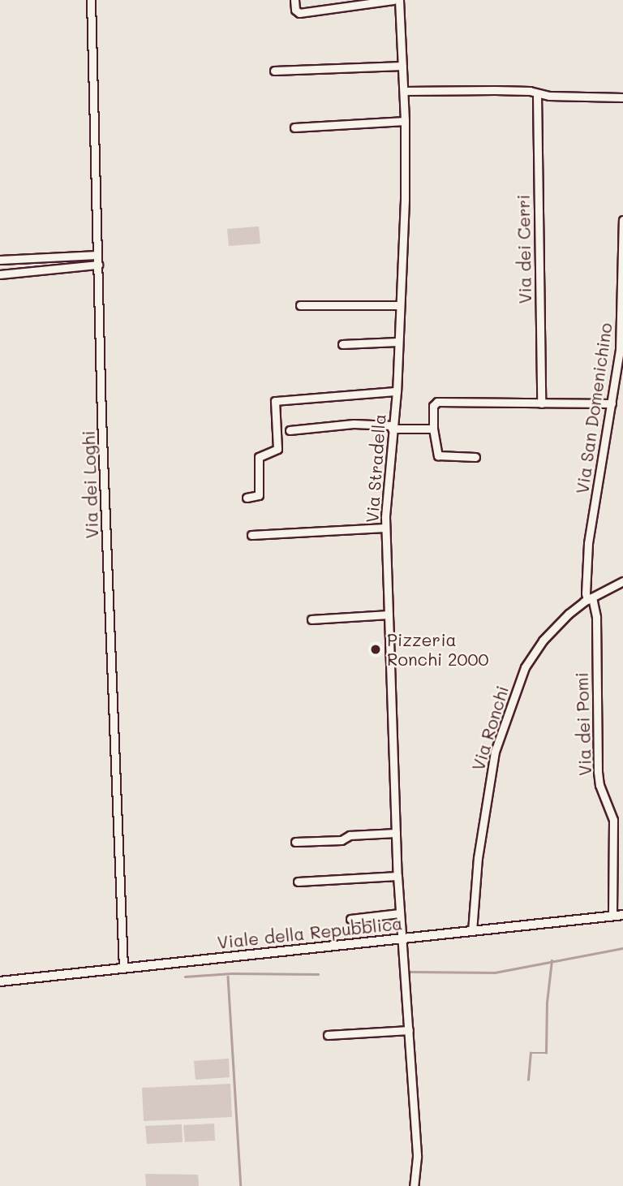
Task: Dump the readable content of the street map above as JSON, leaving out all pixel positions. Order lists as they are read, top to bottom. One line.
{"streets":{"main road":["Viale della Repubblica"],"street":["Via dei Cerri","Via San Domenichino","Via Stradella","Via dei Loghi","Via dei Pomi","Via Ronchi"]},"crossings":[["Via San Domenichino","Via dei Pomi"],["Via San Domenichino","Via Ronchi"],["Via Stradella","Viale della Repubblica"],["Via dei Loghi","Viale della Repubblica"],["Via dei Pomi","Via Ronchi"],["Via dei Pomi","Viale della Repubblica"],["Via Ronchi","Viale della Repubblica"]],"places":["Pizzeria Ronchi 2000"]}
